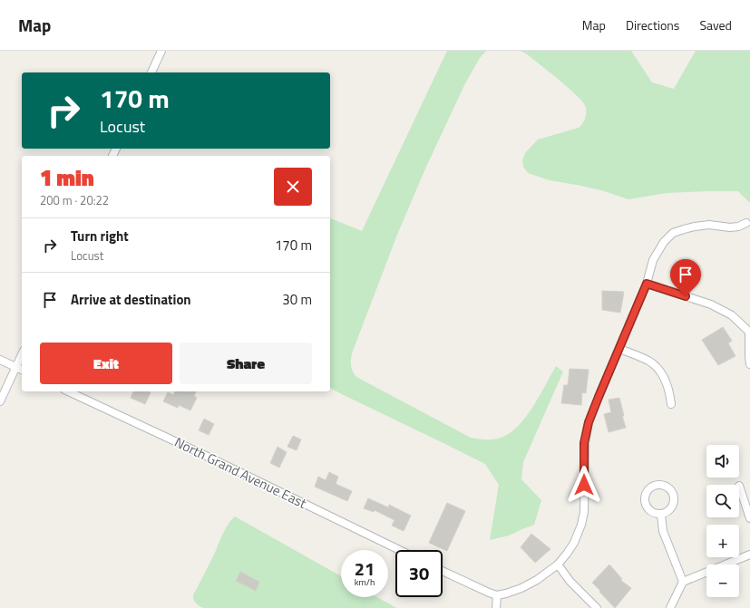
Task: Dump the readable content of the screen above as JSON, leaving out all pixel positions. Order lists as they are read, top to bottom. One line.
{"streets":{"street":["North Grand Avenue East"]},"page":{"header":"Map","nav":["Map","Directions","Saved"],"turn":["170 m","Locust"],"heading":["1 min","200 m · 20:22"],"list":[{"name":"Turn right","note":"Locust","value":"170 m"},{"name":"Arrive at destination","value":"30 m"}],"buttons":["Exit","Share"],"map_buttons":["+","−"],"speed":"21 km/h","limit":"30"}}
